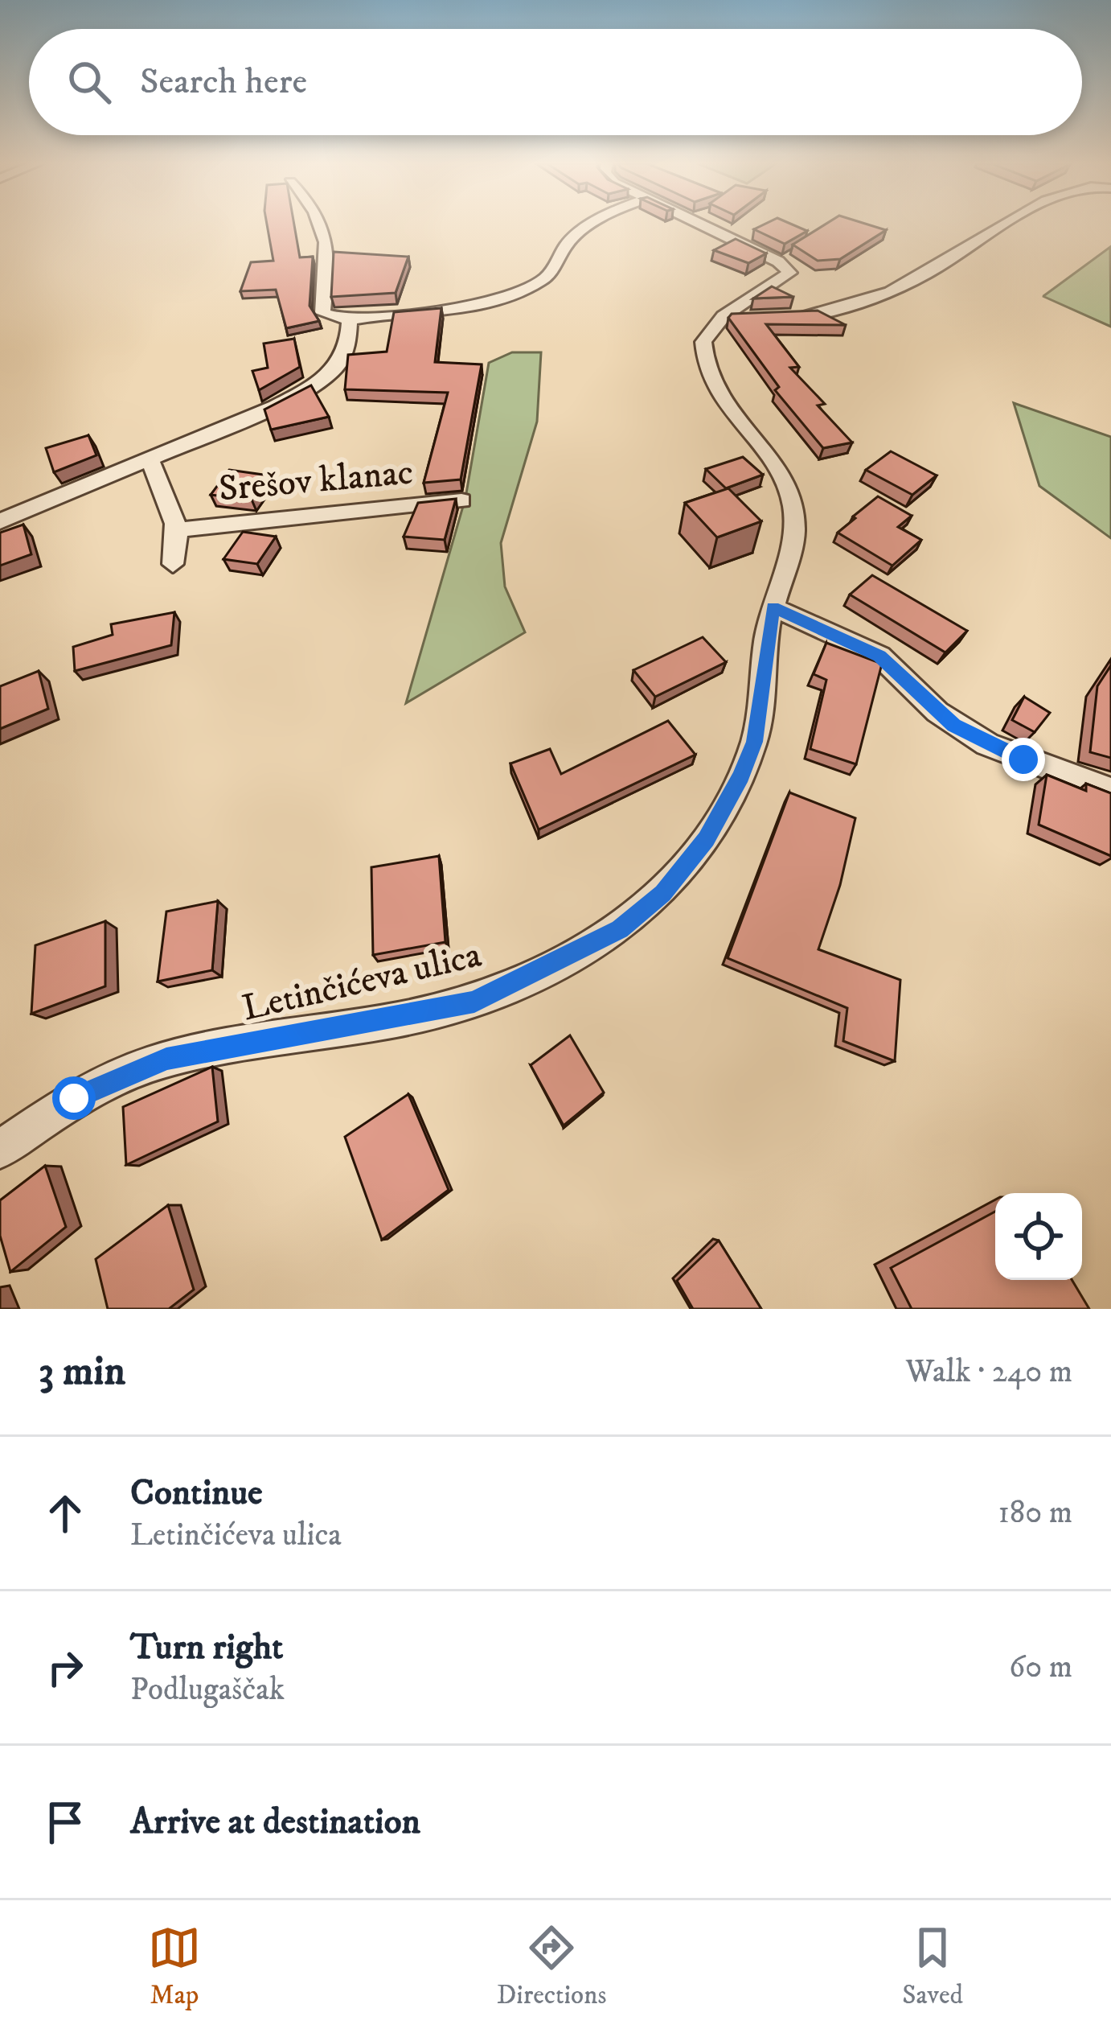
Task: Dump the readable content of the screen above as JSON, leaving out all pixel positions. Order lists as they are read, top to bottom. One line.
{"streets":{"street":["Srešov klanac","Letinčićeva ulica"]},"page":{"search":"Search here","heading":["3 min","Walk · 240 m"],"list":[["Continue","Letinčićeva ulica","180 m"],["Turn right","Podlugaščak","60 m"],"Arrive at destination"],"nav":["Map","Directions","Saved"]}}
